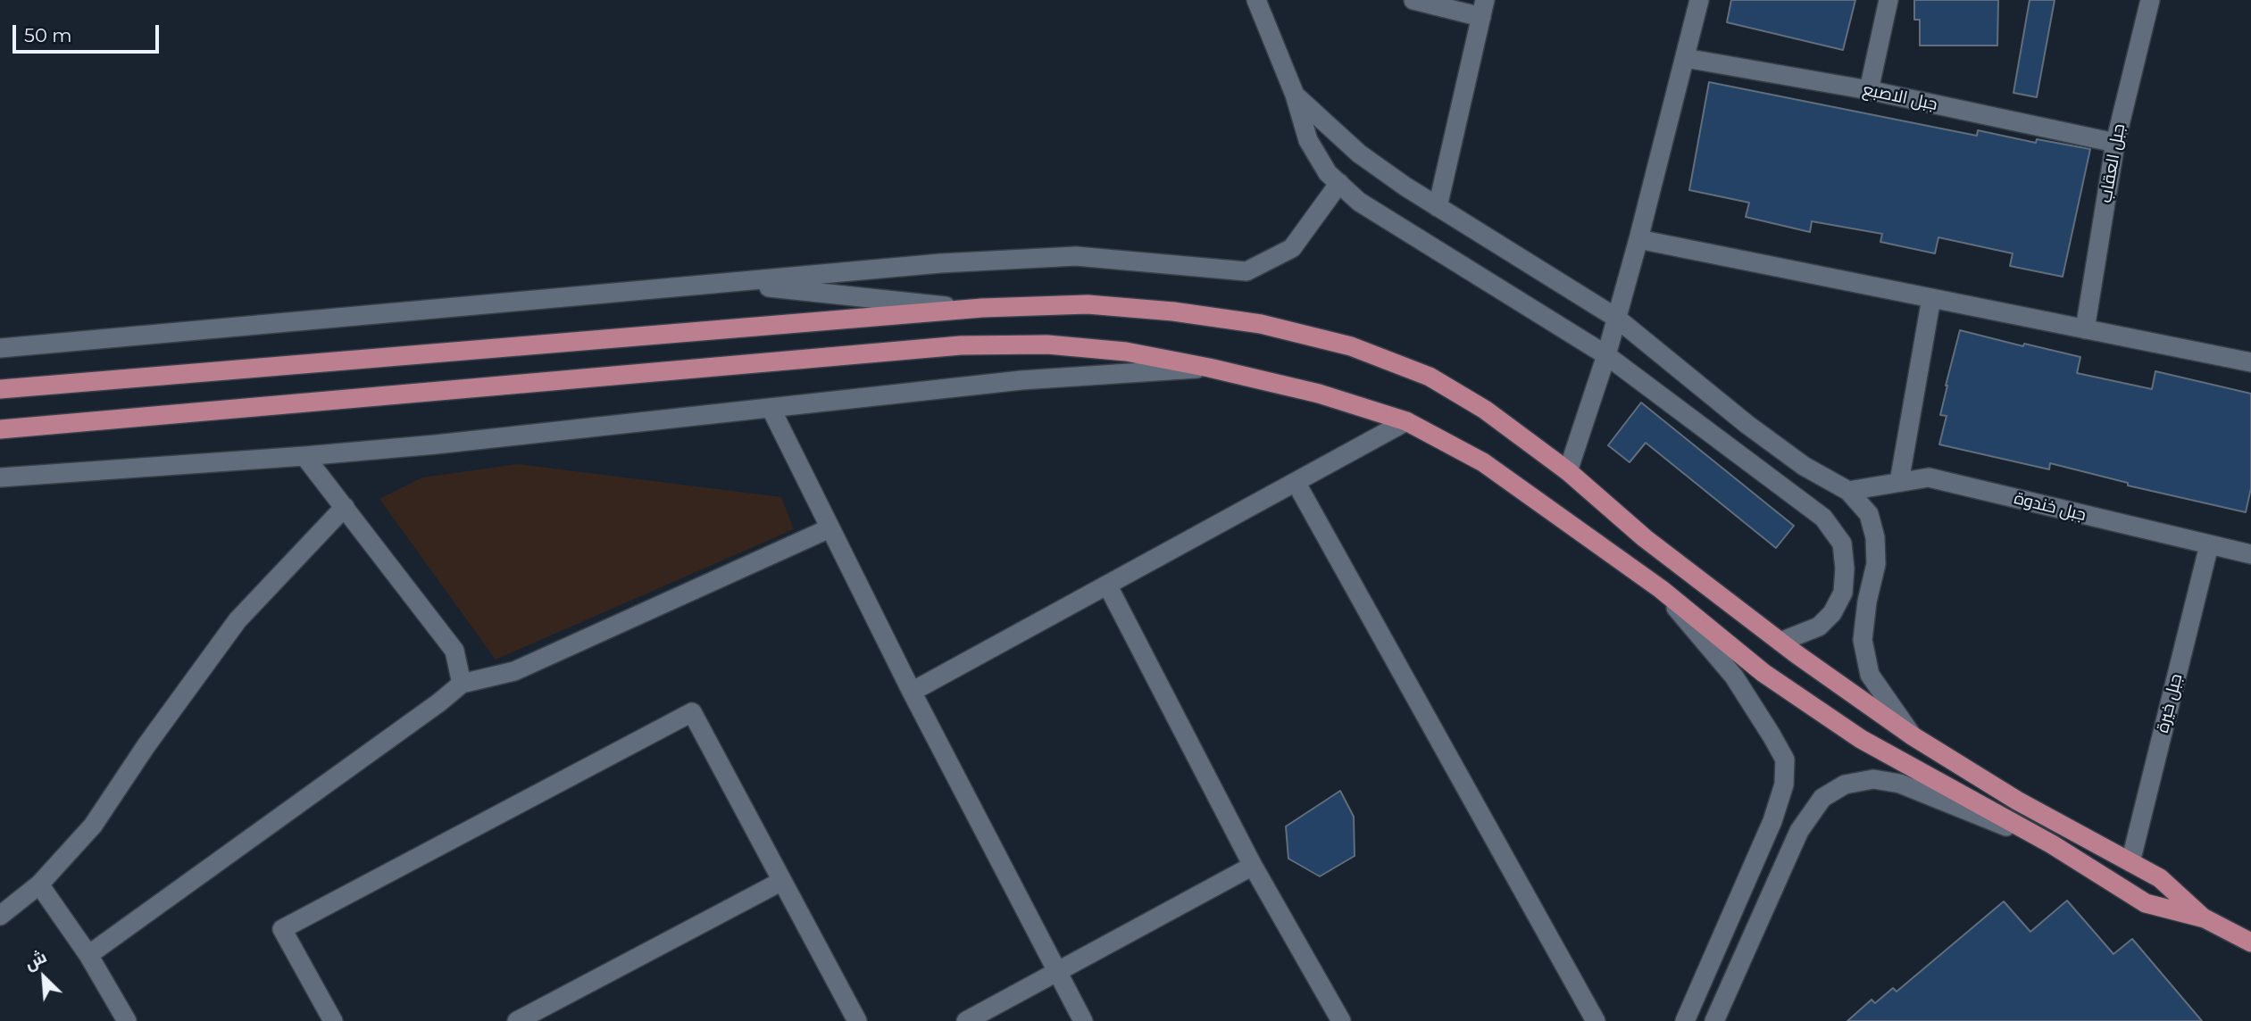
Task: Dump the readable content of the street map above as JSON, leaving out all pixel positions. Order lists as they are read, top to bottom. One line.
{"streets":{"street":["جبل الاصبع","جبل العقاب","جبل خندوة","جبل خيرة"]},"crossings":[["جبل الاصبع","جبل العقاب"],["جبل خندوة","جبل خيرة"]],"scale_bar":"50 m","north":"top left"}
